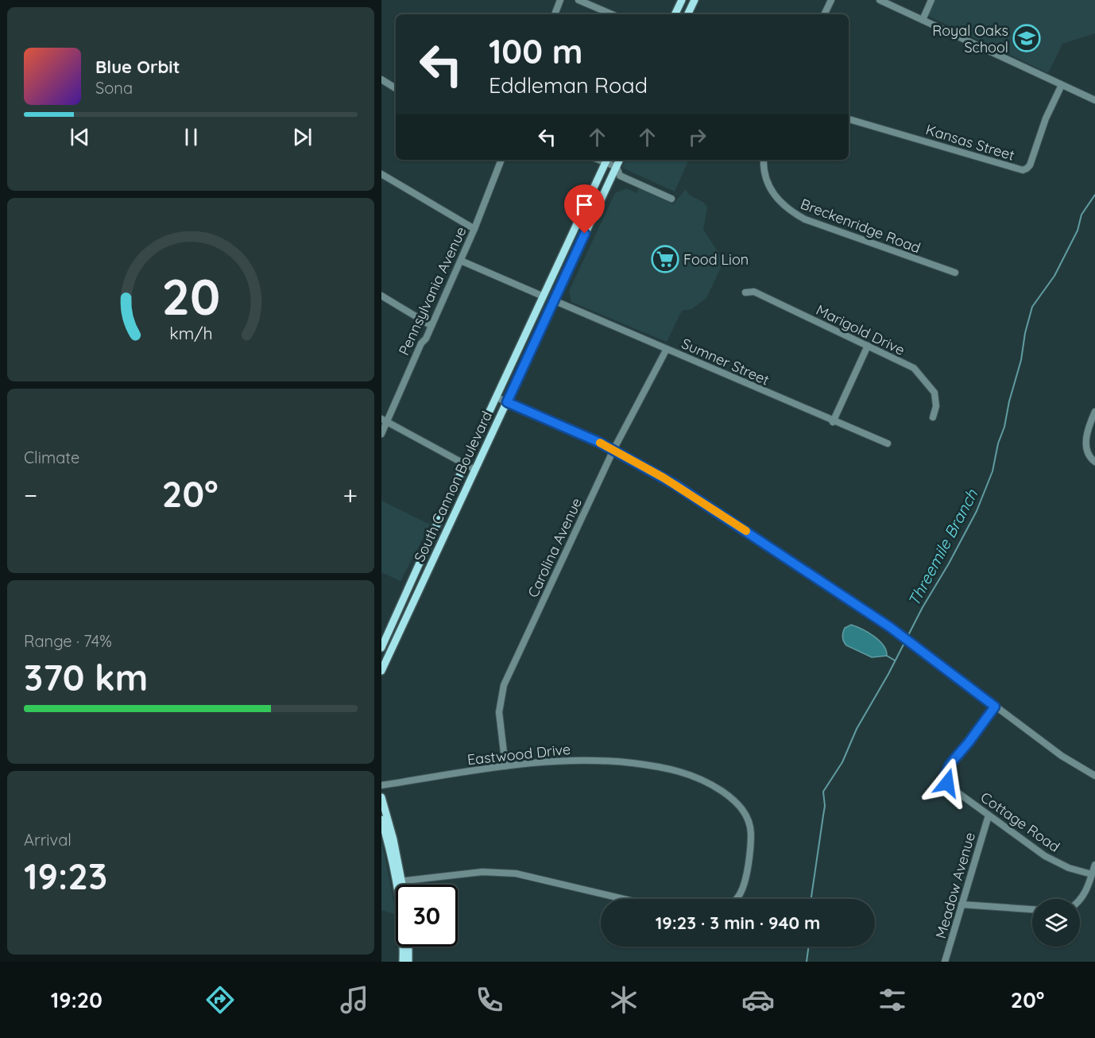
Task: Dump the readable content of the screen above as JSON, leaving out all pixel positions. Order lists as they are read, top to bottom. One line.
{"streets":{"main road":["South Cannon Boulevard"],"street":["Kansas Street","Breckenridge Road","Pennsylvania Avenue","Marigold Drive","Sumner Street","Carolina Avenue","Eastwood Drive","Cottage Road","Meadow Avenue"]},"crossings":[["Sumner Street","South Cannon Boulevard"],["Sumner Street","Carolina Avenue"],["Carolina Avenue","Eastwood Drive"],["Cottage Road","Meadow Avenue"]],"water":["Threemile Branch"],"places":{"school or university":["Royal Oaks School"],"supermarket":["Food Lion"]},"page":{"turn":["100 m","Eddleman Road"],"song":["Blue Orbit","Sona"],"tile":["Climate",["Range · 74%","370 km"],["Arrival","19:23"]],"heat":["−","20°","+"],"limit":"30","trip":"19:23 · 3 min · 940 m","tabs":["19:20","20°"],"gauge":["20","km/h"]}}
